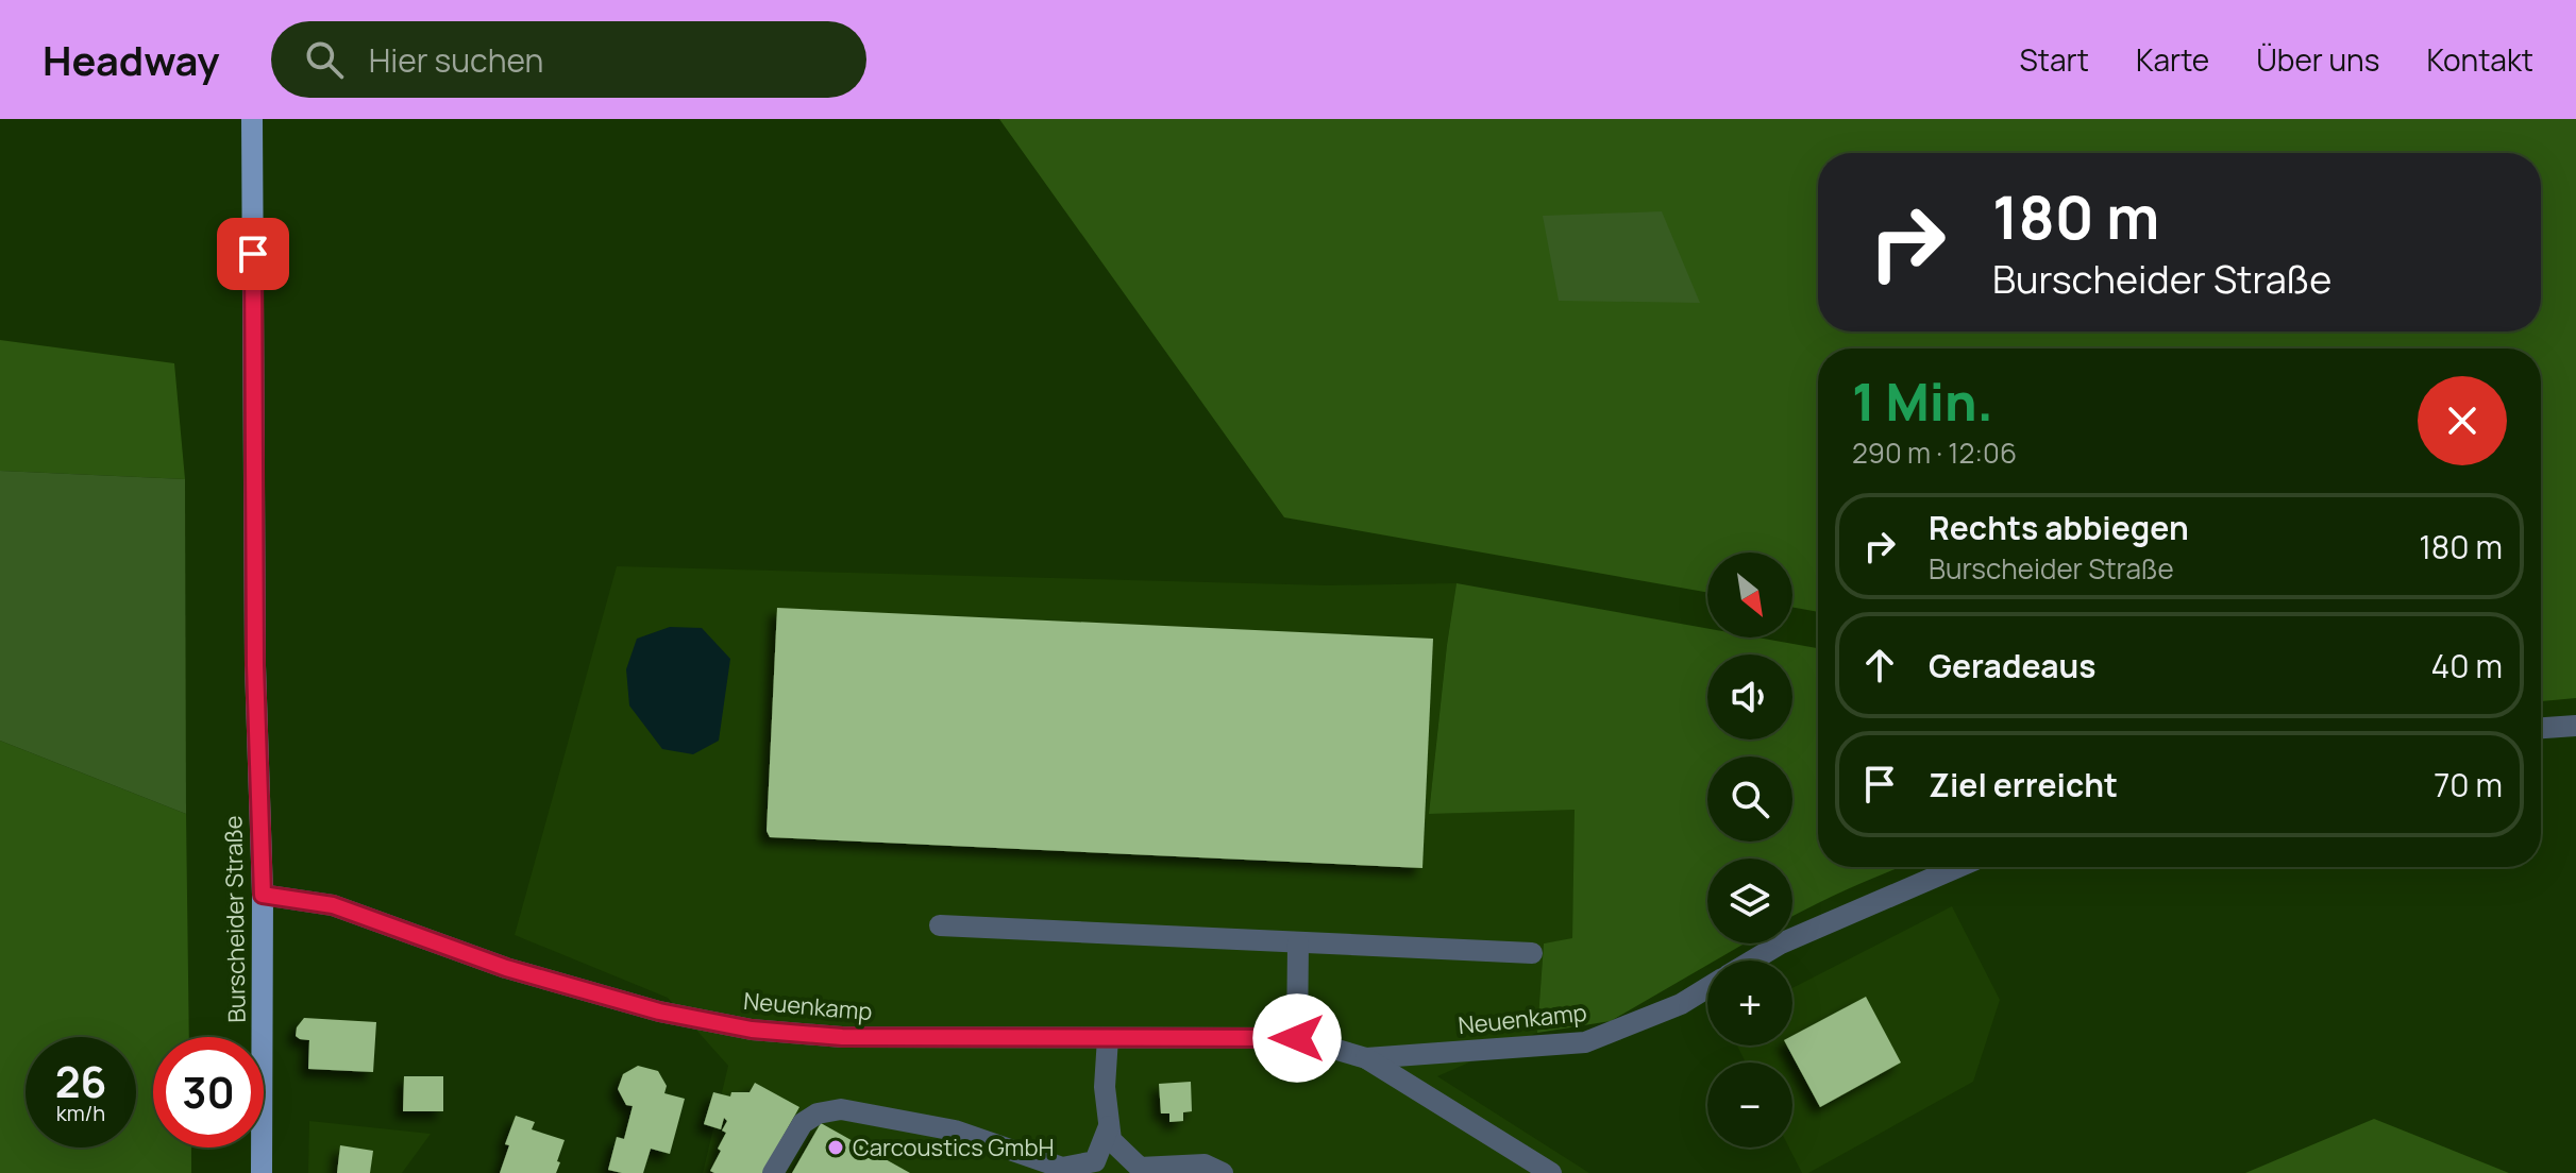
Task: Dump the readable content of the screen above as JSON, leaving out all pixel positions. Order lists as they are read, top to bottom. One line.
{"streets":{"main road":["Burscheider Straße"],"street":["Neuenkamp"]},"crossings":[["Burscheider Straße","Neuenkamp"]],"places":["Carcoustics GmbH"],"north":"bottom right","page":{"header":"Headway","search":"Hier suchen","nav":["Start","Karte","Über uns","Kontakt"],"turn":["180 m","Burscheider Straße"],"heading":["1 Min.","290 m · 12:06"],"list":[{"name":"Rechts abbiegen","note":"Burscheider Straße","value":"180 m"},{"name":"Geradeaus","value":"40 m"},{"name":"Ziel erreicht","value":"70 m"}],"map_buttons":["+","−"],"speed":"26 km/h","limit":"30"}}
